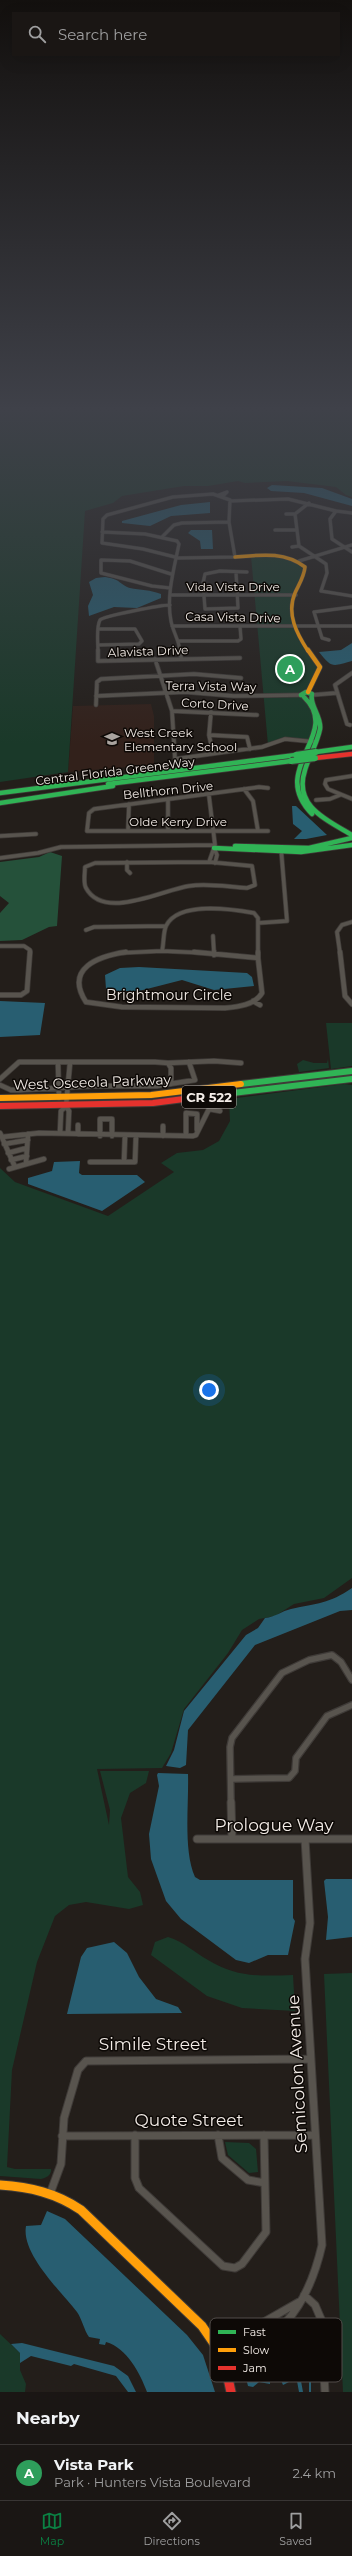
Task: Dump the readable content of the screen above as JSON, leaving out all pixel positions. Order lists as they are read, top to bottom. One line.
{"streets":{"main road":["Central Florida GreeneWay","West Osceola Parkway","CR 522"],"street":["Vida Vista Drive","Casa Vista Drive","Alavista Drive","Terra Vista Way","Corto Drive","Bellthorn Drive","Olde Kerry Drive","Brightmour Circle","Prologue Way","Simile Street","Semicolon Avenue","Quote Street"]},"crossings":[["Bellthorn Drive","Olde Kerry Drive"],["Prologue Way","Semicolon Avenue"],["Simile Street","Semicolon Avenue"],["Simile Street","Quote Street"],["Semicolon Avenue","Quote Street"]],"places":{"school or university":["West Creek Elementary School"]},"legend":["Fast","Slow","Jam"],"page":{"search":"Search here","pins":"A","heading":"Nearby","list":[{"mark":"A","name":"Vista Park","note":"Park · Hunters Vista Boulevard","value":"2.4 km"}],"nav":["Map","Directions","Saved"]}}
